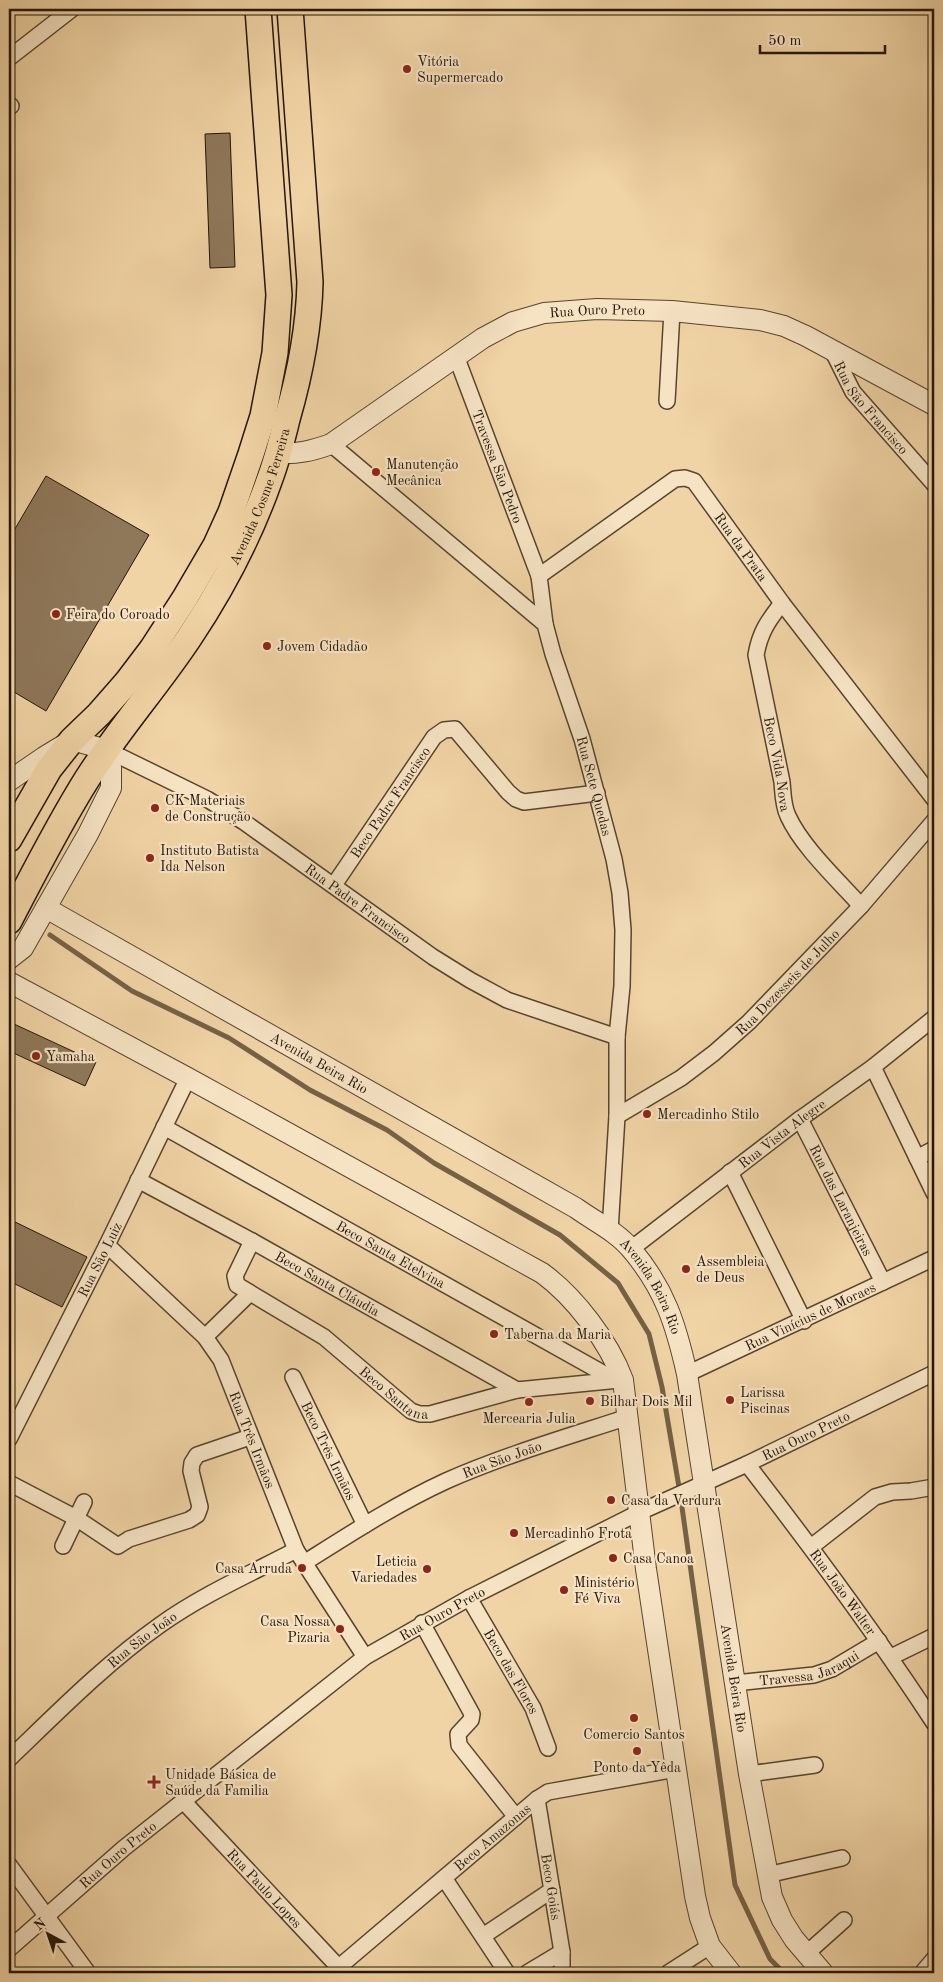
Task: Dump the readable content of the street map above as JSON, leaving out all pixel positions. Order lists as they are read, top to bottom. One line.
{"streets":{"main road":["Avenida Cosme Ferreira"],"street":["Rua Ouro Preto","Rua São Francisco","Travessa São Pedro","Rua da Prata","Beco Vida Nova","Rua Sete Quedas","Beco Padre Francisco","Rua Padre Francisco","Rua Dezesseis de Julho","Avenida Beira Rio","Rua Vista Alegre","Rua das Laranjeiras","Beco Santa Etelvina","Rua São Luiz","Beco Santa Cláudia","Rua Vinícius de Moraes","Beco Santana","Rua Três Irmãos","Beco Três Irmãos","Rua São João","Rua João Walter","Travessa Jaraqui","Beco das Flores","Beco Amazonas","Beco Goiás","Rua Paulo Lopes"]},"crossings":[["Rua Ouro Preto","Rua São Francisco"],["Rua Ouro Preto","Travessa São Pedro"],["Rua Ouro Preto","Avenida Cosme Ferreira"],["Rua Ouro Preto","Avenida Beira Rio"],["Rua Ouro Preto","Rua Três Irmãos"],["Rua Ouro Preto","Rua João Walter"],["Rua Ouro Preto","Beco das Flores"],["Rua Ouro Preto","Rua Paulo Lopes"],["Travessa São Pedro","Rua da Prata"],["Avenida Cosme Ferreira","Rua Padre Francisco"],["Rua da Prata","Beco Vida Nova"],["Beco Vida Nova","Rua Dezesseis de Julho"],["Rua Sete Quedas","Beco Padre Francisco"],["Rua Sete Quedas","Rua Padre Francisco"],["Rua Sete Quedas","Rua Dezesseis de Julho"],["Rua Sete Quedas","Avenida Beira Rio"],["Beco Padre Francisco","Rua Padre Francisco"],["Avenida Beira Rio","Rua Vista Alegre"],["Avenida Beira Rio","Rua Vinícius de Moraes"],["Avenida Beira Rio","Travessa Jaraqui"],["Rua Vista Alegre","Rua das Laranjeiras"],["Rua das Laranjeiras","Rua Vinícius de Moraes"],["Beco Santa Etelvina","Rua São Luiz"],["Beco Santa Etelvina","Beco Santana"],["Rua São Luiz","Beco Santa Cláudia"],["Rua São Luiz","Rua Três Irmãos"],["Beco Santa Cláudia","Beco Santana"],["Rua Três Irmãos","Rua São João"],["Beco Três Irmãos","Rua São João"],["Rua João Walter","Travessa Jaraqui"],["Beco Amazonas","Beco Goiás"],["Beco Amazonas","Rua Paulo Lopes"]],"places":{"other":["Vitória Supermercado","Manutenção Mecânica","Feira do Coroado","Jovem Cidadão","CK Materiais de Construção","Instituto Batista Ida Nelson","Yamaha","Mercadinho Stilo","Assembleia de Deus","Taberna da Maria","Larissa Piscinas","Bilhar Dois Mil","Mercearia Julia","Casa da Verdura","Mercadinho Frota","Casa Canoa","Casa Arruda","Leticia Variedades","Ministério Fé Viva","Casa Nossa Pizaria","Comercio Santos","Ponto da Yêda"],"health":["Unidade Básica de Saúde da Familia"]},"scale_bar":"50 m","north":"top left"}
